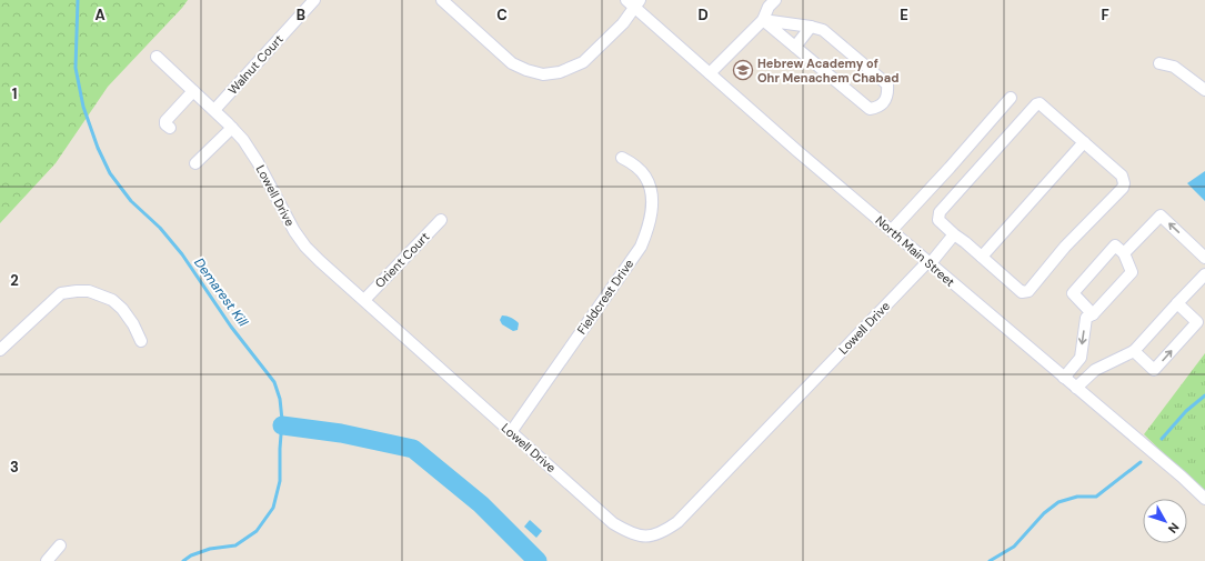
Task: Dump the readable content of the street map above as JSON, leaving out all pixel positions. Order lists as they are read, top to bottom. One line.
{"streets":{"street":["Walnut Court","Lowell Drive","North Main Street","Orient Court","Fieldcrest Drive"]},"crossings":[["Walnut Court","Lowell Drive"],["Lowell Drive","North Main Street"],["Lowell Drive","Orient Court"],["Lowell Drive","Fieldcrest Drive"]],"water":["Demarest Kill"],"places":{"school or university":["Hebrew Academy of Ohr Menachem Chabad"]},"north":"bottom right","grid":{"columns":["A","B","C","D","E","F"],"rows":["1","2","3"]}}
